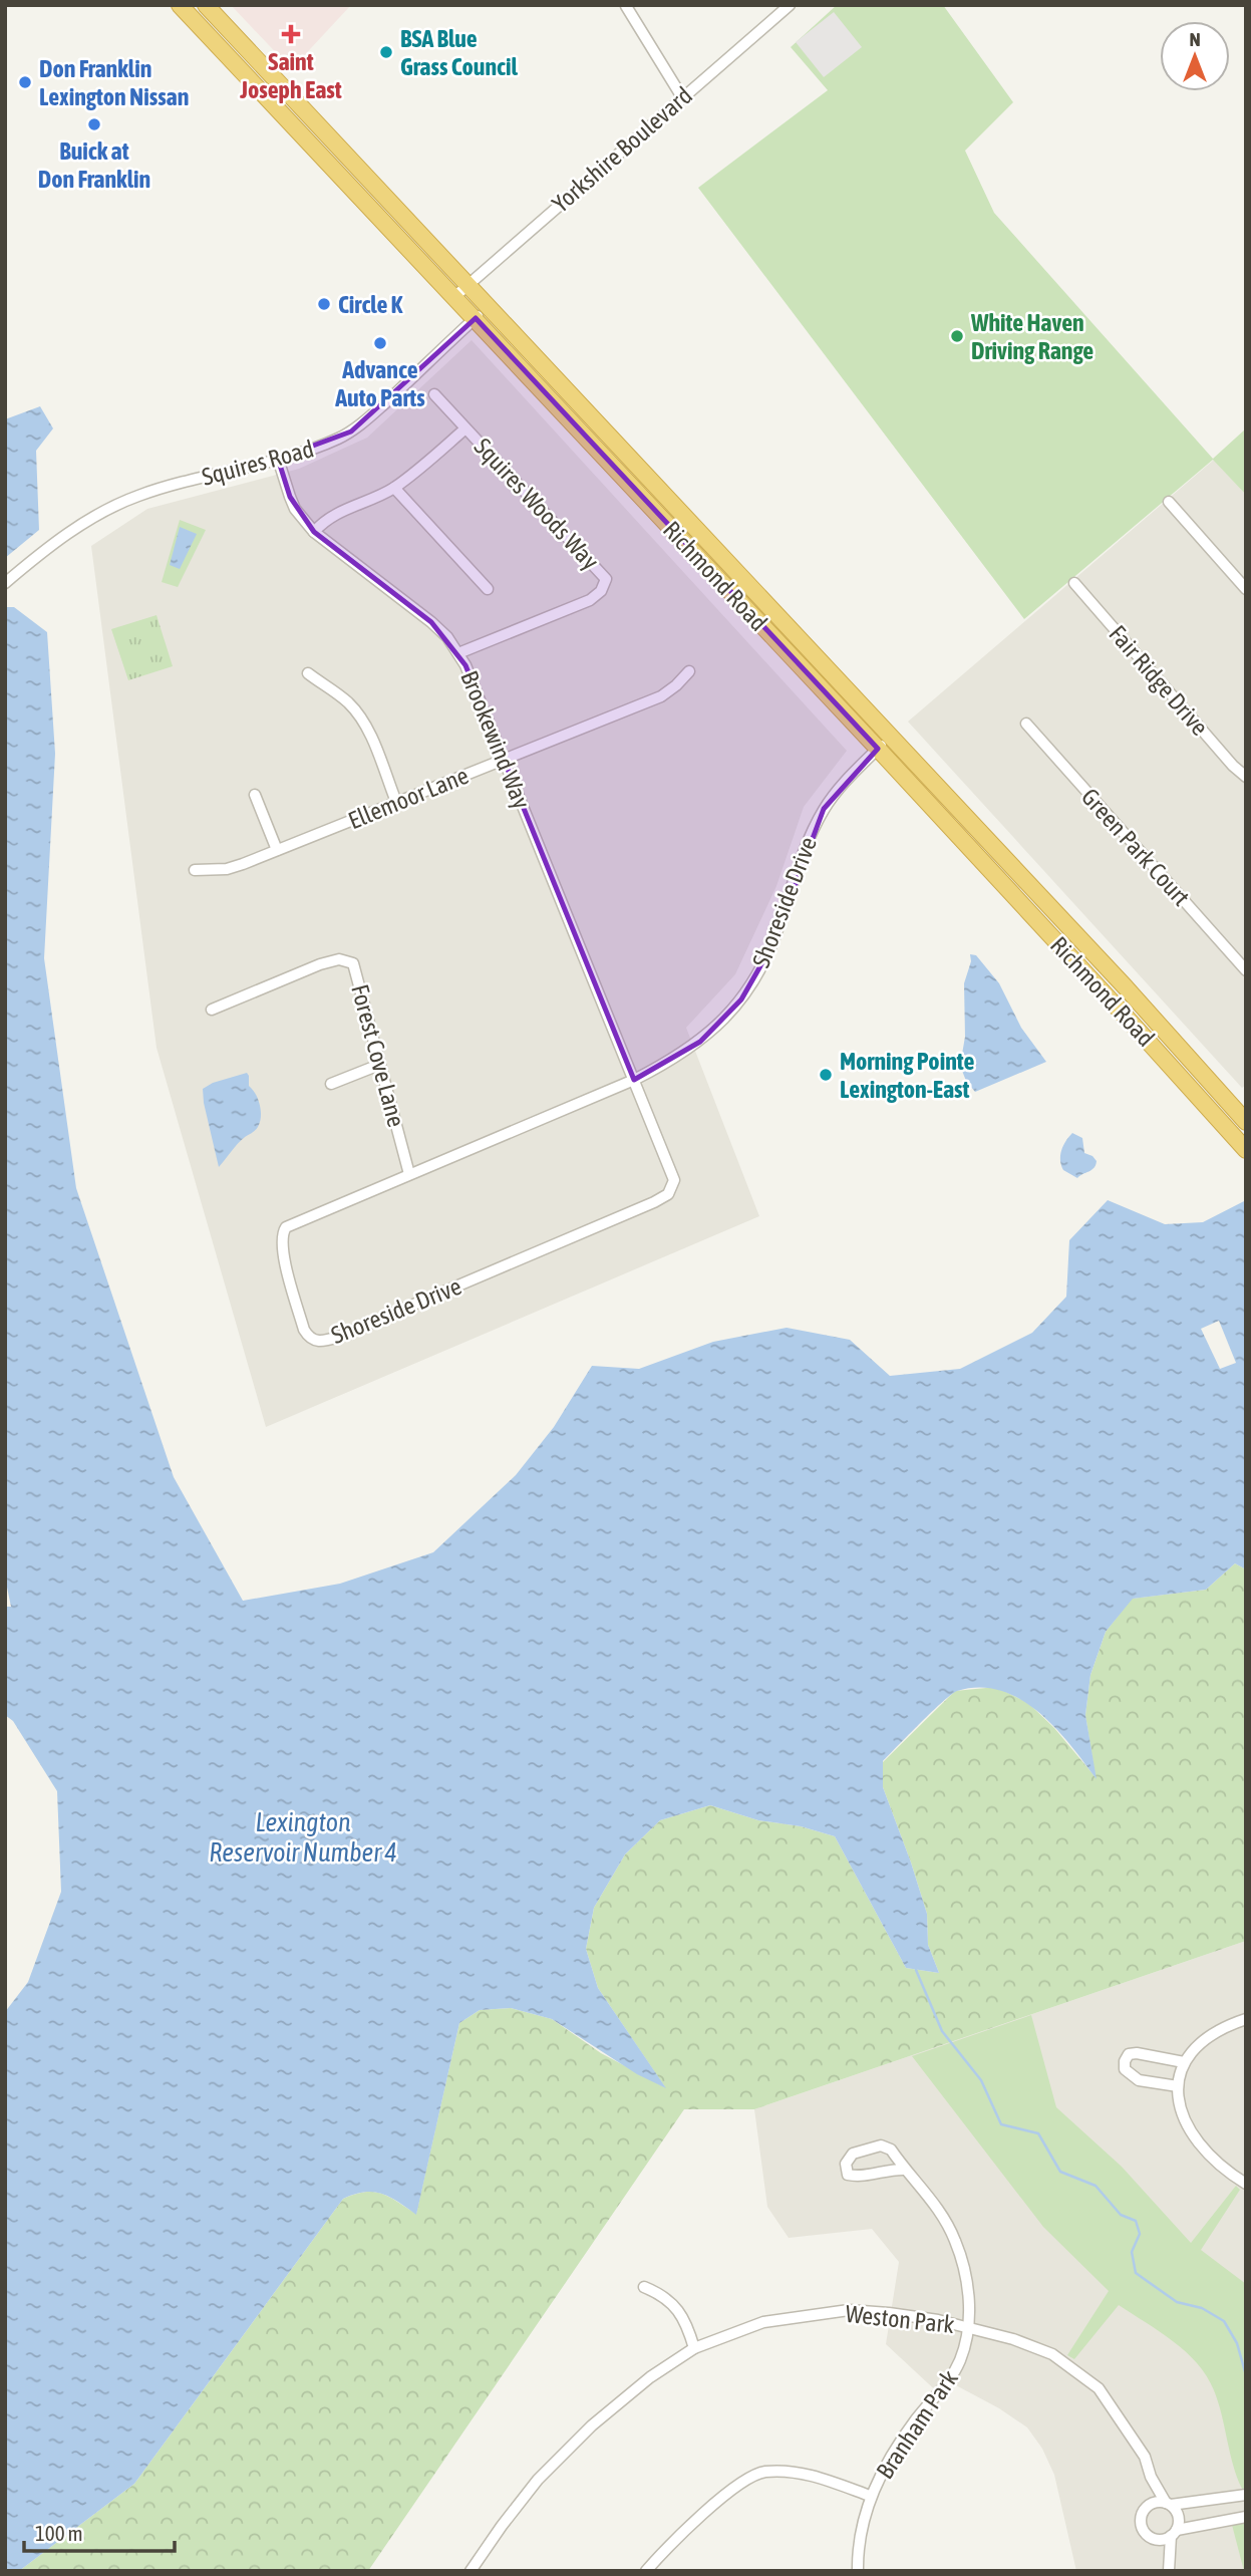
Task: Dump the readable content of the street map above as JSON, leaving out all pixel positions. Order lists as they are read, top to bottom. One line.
{"streets":{"highway":["Richmond Road"],"street":["Yorkshire Boulevard","Squires Road","Squires Woods Way","Fair Ridge Drive","Brookewind Way","Ellemoor Lane","Green Park Court","Shoreside Drive","Forest Cove Lane","Weston Park","Branham Park"]},"crossings":[["Yorkshire Boulevard","Richmond Road"],["Squires Road","Richmond Road"],["Squires Road","Brookewind Way"],["Squires Woods Way","Brookewind Way"],["Richmond Road","Shoreside Drive"],["Brookewind Way","Ellemoor Lane"],["Brookewind Way","Shoreside Drive"],["Shoreside Drive","Forest Cove Lane"],["Weston Park","Branham Park"]],"water":["Lexington Reservoir Number 4"],"places":{"health":["Saint Joseph East"],"other":["BSA Blue Grass Council","Don Franklin Lexington Nissan","Buick at Don Franklin","Circle K","White Haven Driving Range","Advance Auto Parts","Morning Pointe Lexington-East"]},"scale_bar":"100 m","north":"top"}
